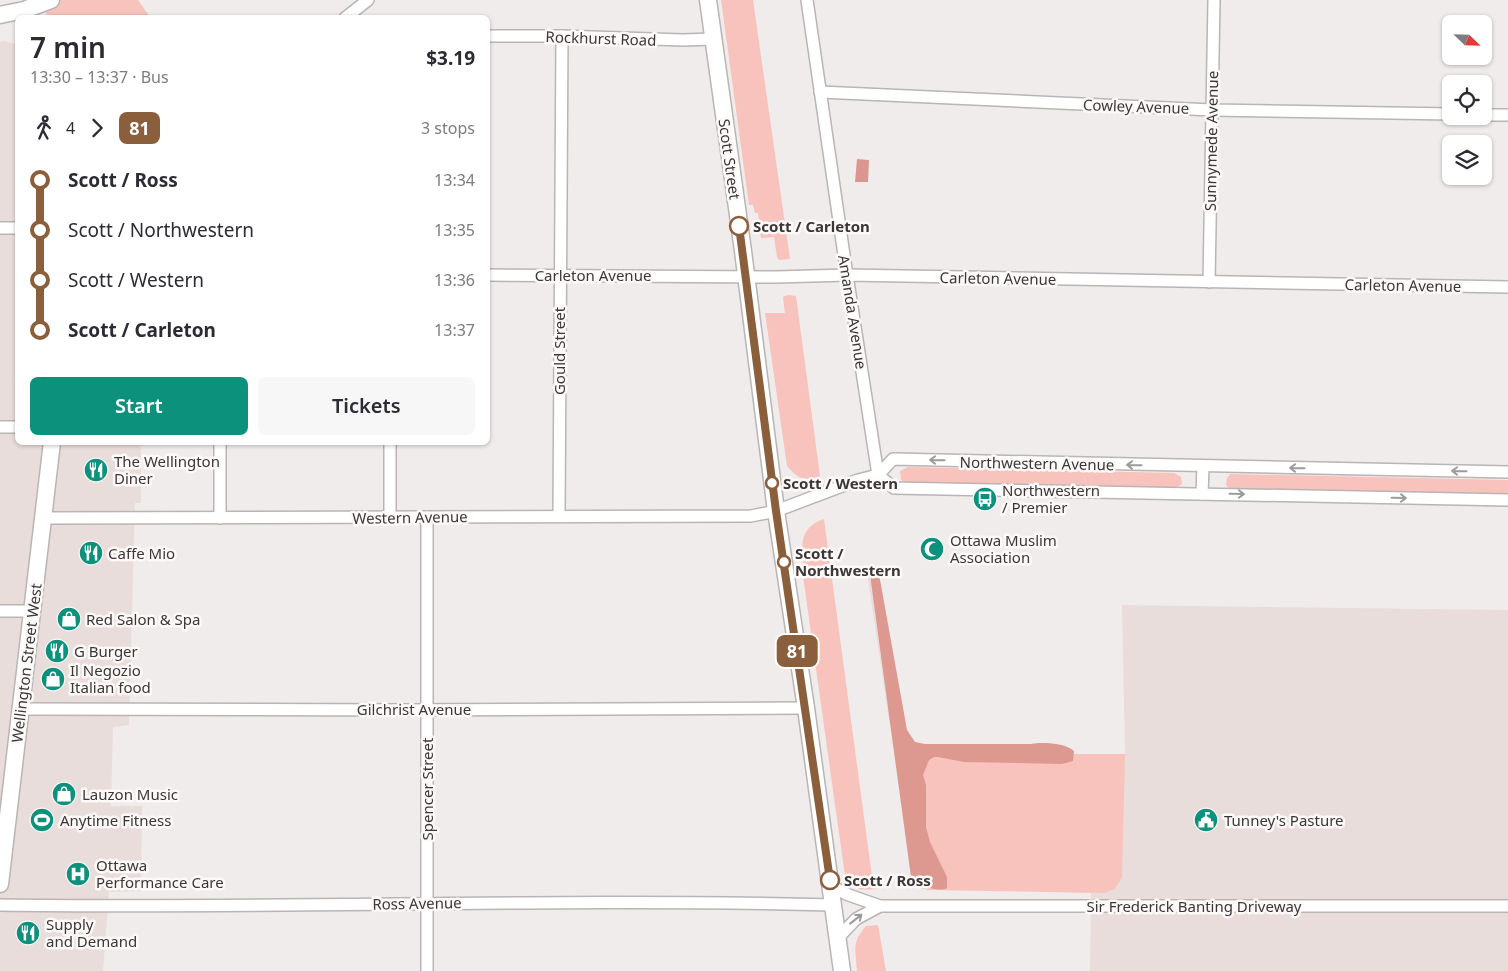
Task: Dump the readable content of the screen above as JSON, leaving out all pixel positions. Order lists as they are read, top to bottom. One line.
{"streets":{"main road":["Scott Street","Wellington Street West"],"street":["Rockhurst Road","Cowley Avenue","Sunnymede Avenue","Carleton Avenue","Amanda Avenue","Gould Street","Northwestern Avenue","Western Avenue","Gilchrist Avenue","Spencer Street","Ross Avenue","Sir Frederick Banting Driveway"]},"crossings":[["Rockhurst Road","Scott Street"],["Rockhurst Road","Gould Street"],["Cowley Avenue","Sunnymede Avenue"],["Cowley Avenue","Amanda Avenue"],["Sunnymede Avenue","Carleton Avenue"],["Scott Street","Carleton Avenue"],["Scott Street","Northwestern Avenue"],["Scott Street","Western Avenue"],["Scott Street","Gilchrist Avenue"],["Scott Street","Ross Avenue"],["Scott Street","Sir Frederick Banting Driveway"],["Carleton Avenue","Amanda Avenue"],["Carleton Avenue","Gould Street"],["Amanda Avenue","Northwestern Avenue"],["Gould Street","Western Avenue"],["Northwestern Avenue","Western Avenue"],["Western Avenue","Wellington Street West"],["Western Avenue","Spencer Street"],["Wellington Street West","Gilchrist Avenue"],["Gilchrist Avenue","Spencer Street"],["Spencer Street","Ross Avenue"]],"places":{"other":["Scott / Carleton","Scott / Western","Scott / Northwestern","Scott / Ross"],"restaurant":["The Wellington Diner","Caffe Mio","G Burger","Supply and Demand"],"bus stop":["Northwestern / Premier"],"mosque":["Ottawa Muslim Association"],"shop":["Red Salon & Spa","Il Negozio Italian food","Lauzon Music"],"sports":["Anytime Fitness"],"public building":["Tunney's Pasture"],"hospital":["Ottawa Performance Care"]},"lines":["bus line 81"],"north":"bottom right","page":{"on_map":"81","heading":["7 min","13:30 – 13:37 · Bus","$3.19"],"legs":["4","81","3 stops"],"list":[{"name":"Scott / Ross","value":"13:34"},{"name":"Scott / Northwestern","value":"13:35"},{"name":"Scott / Western","value":"13:36"},{"name":"Scott / Carleton","value":"13:37"}],"buttons":["Start","Tickets"]}}
